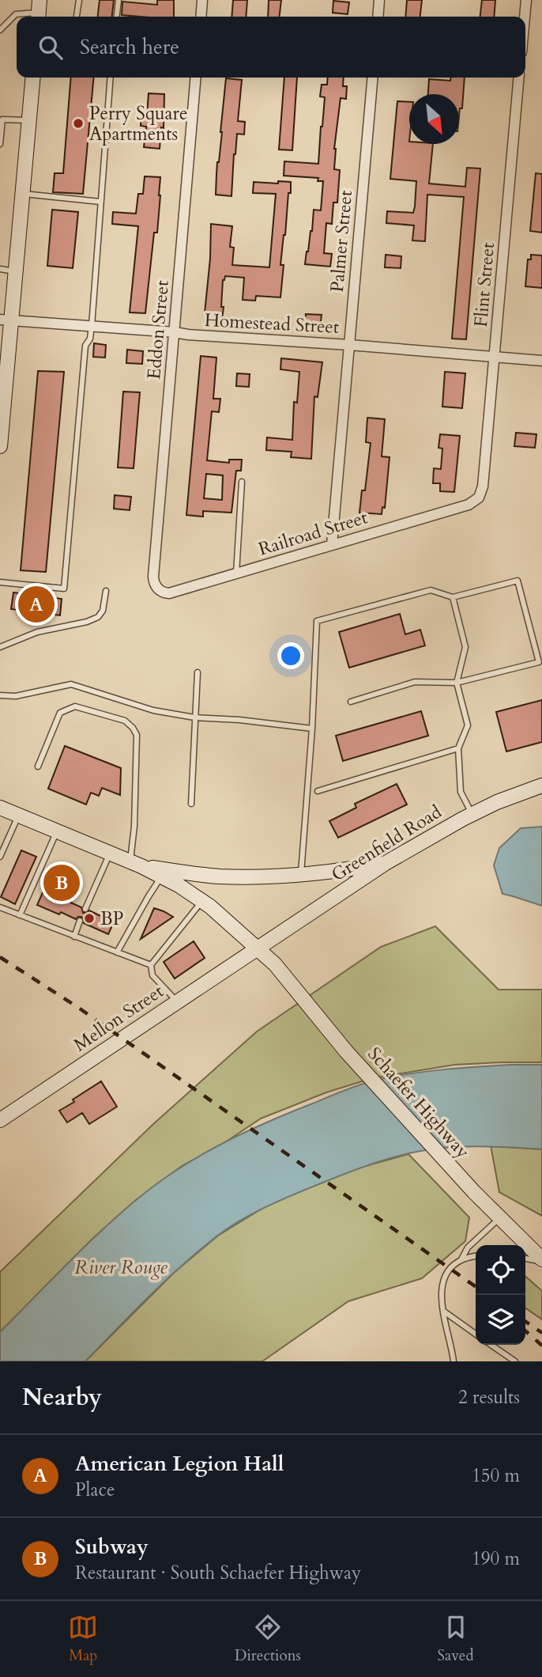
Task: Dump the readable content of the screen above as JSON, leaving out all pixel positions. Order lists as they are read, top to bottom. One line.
{"streets":{"main road":["Greenfield Road","Mellon Street","Schaefer Highway"],"street":["Palmer Street","Flint Street","Homestead Street","Eddon Street","Railroad Street"]},"crossings":[["Palmer Street","Homestead Street"],["Palmer Street","Railroad Street"],["Flint Street","Homestead Street"],["Flint Street","Railroad Street"],["Homestead Street","Eddon Street"],["Eddon Street","Railroad Street"],["Greenfield Road","Mellon Street"],["Greenfield Road","Schaefer Highway"],["Mellon Street","Schaefer Highway"]],"water":["River Rouge"],"places":["Perry Square Apartments","BP"],"north":"bottom right","page":{"search":"Search here","pins":["A","B"],"heading":["Nearby","2 results"],"list":[{"mark":"A","name":"American Legion Hall","note":"Place","value":"150 m"},{"mark":"B","name":"Subway","note":"Restaurant · South Schaefer Highway","value":"190 m"}],"nav":["Map","Directions","Saved"]}}
